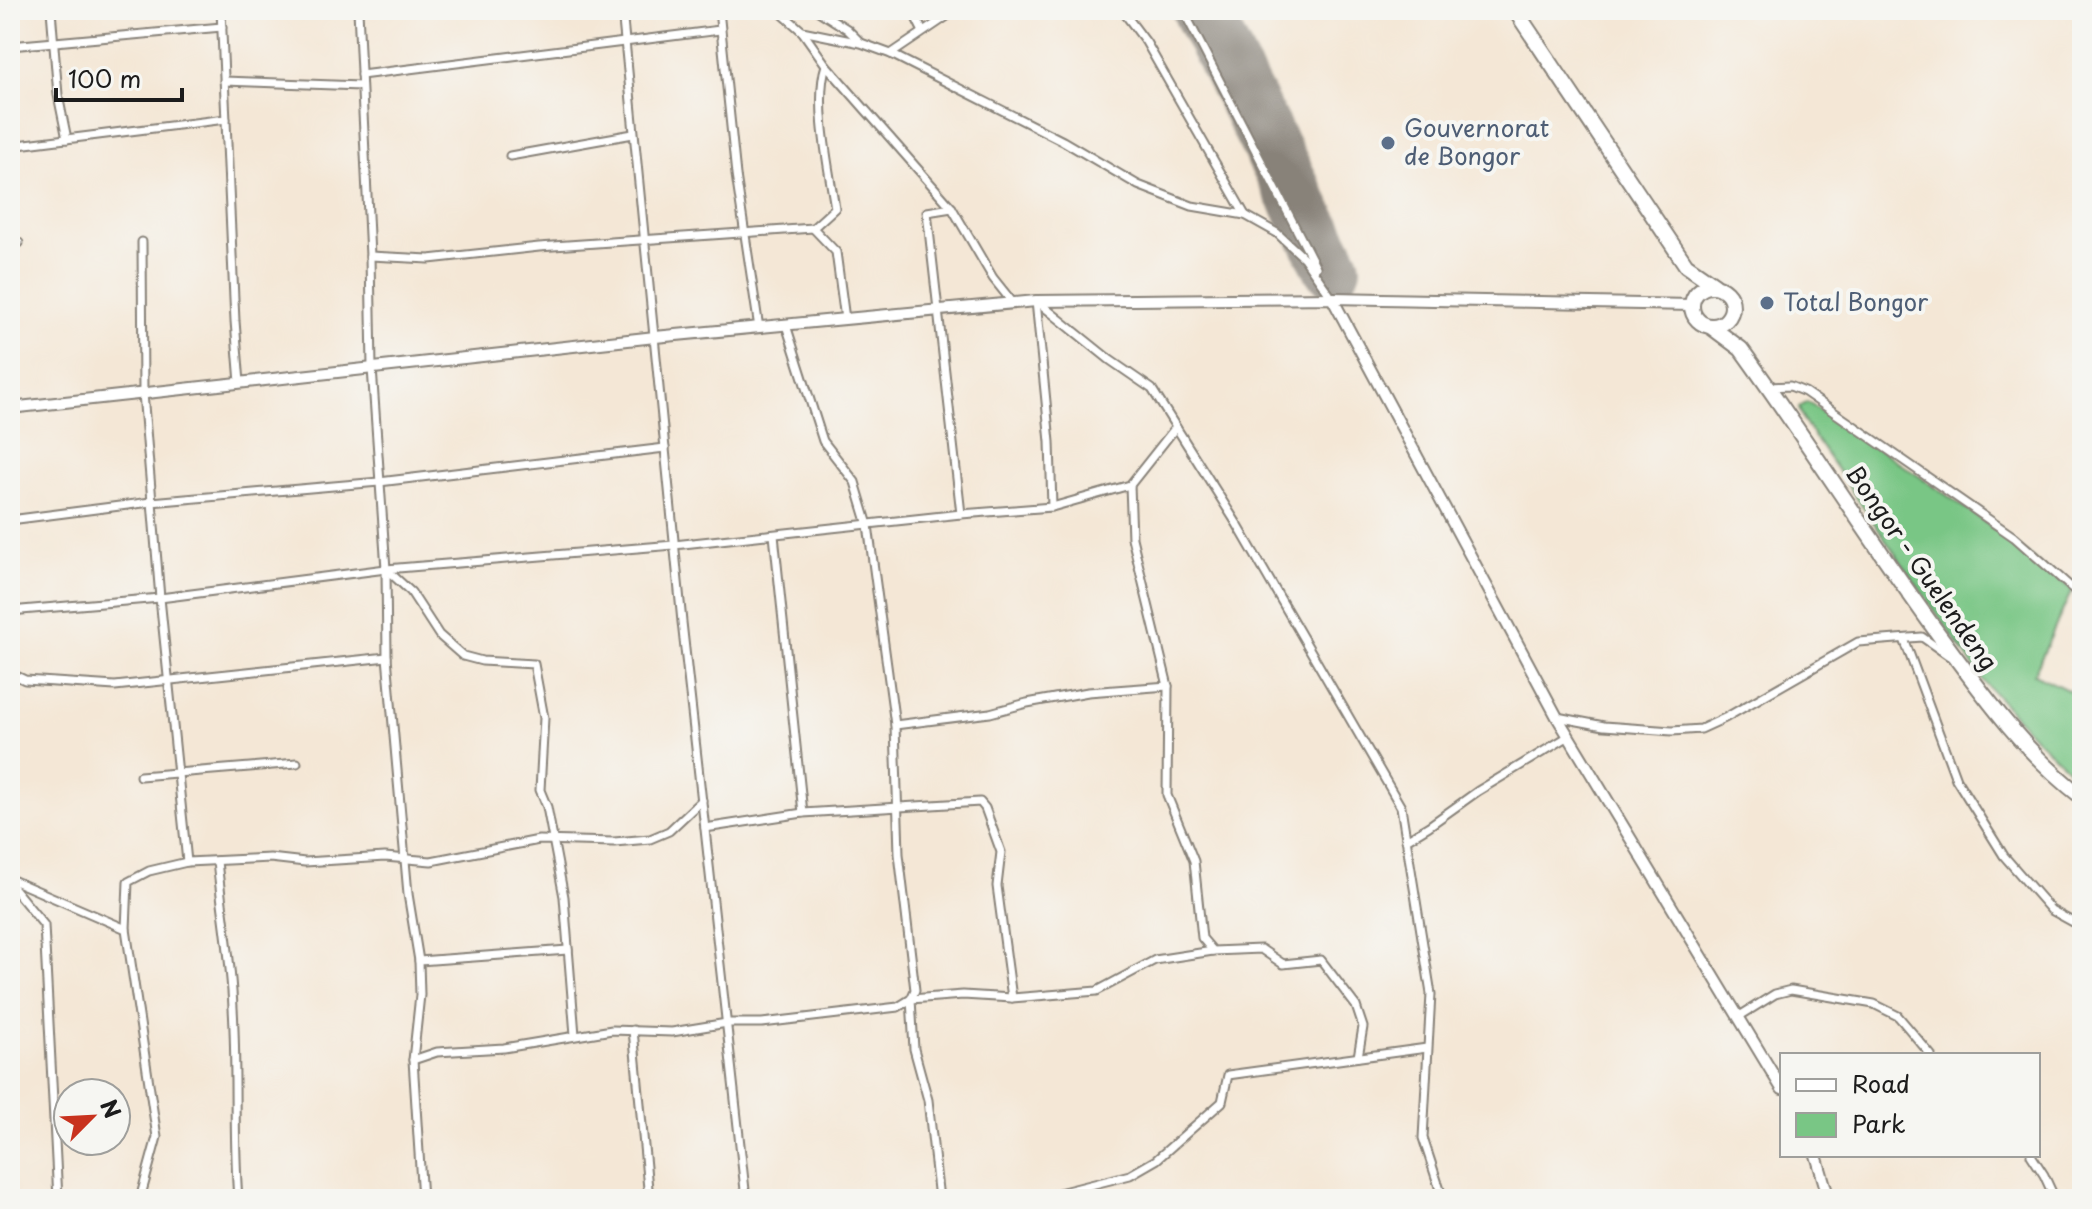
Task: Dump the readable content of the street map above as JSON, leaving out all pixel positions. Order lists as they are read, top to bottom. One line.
{"streets":{"highway":["Bongor - Guelendeng"]},"places":["Gouvernorat de Bongor","Total Bongor"],"legend":["Road","Park"],"scale_bar":"100 m","north":"top right"}
